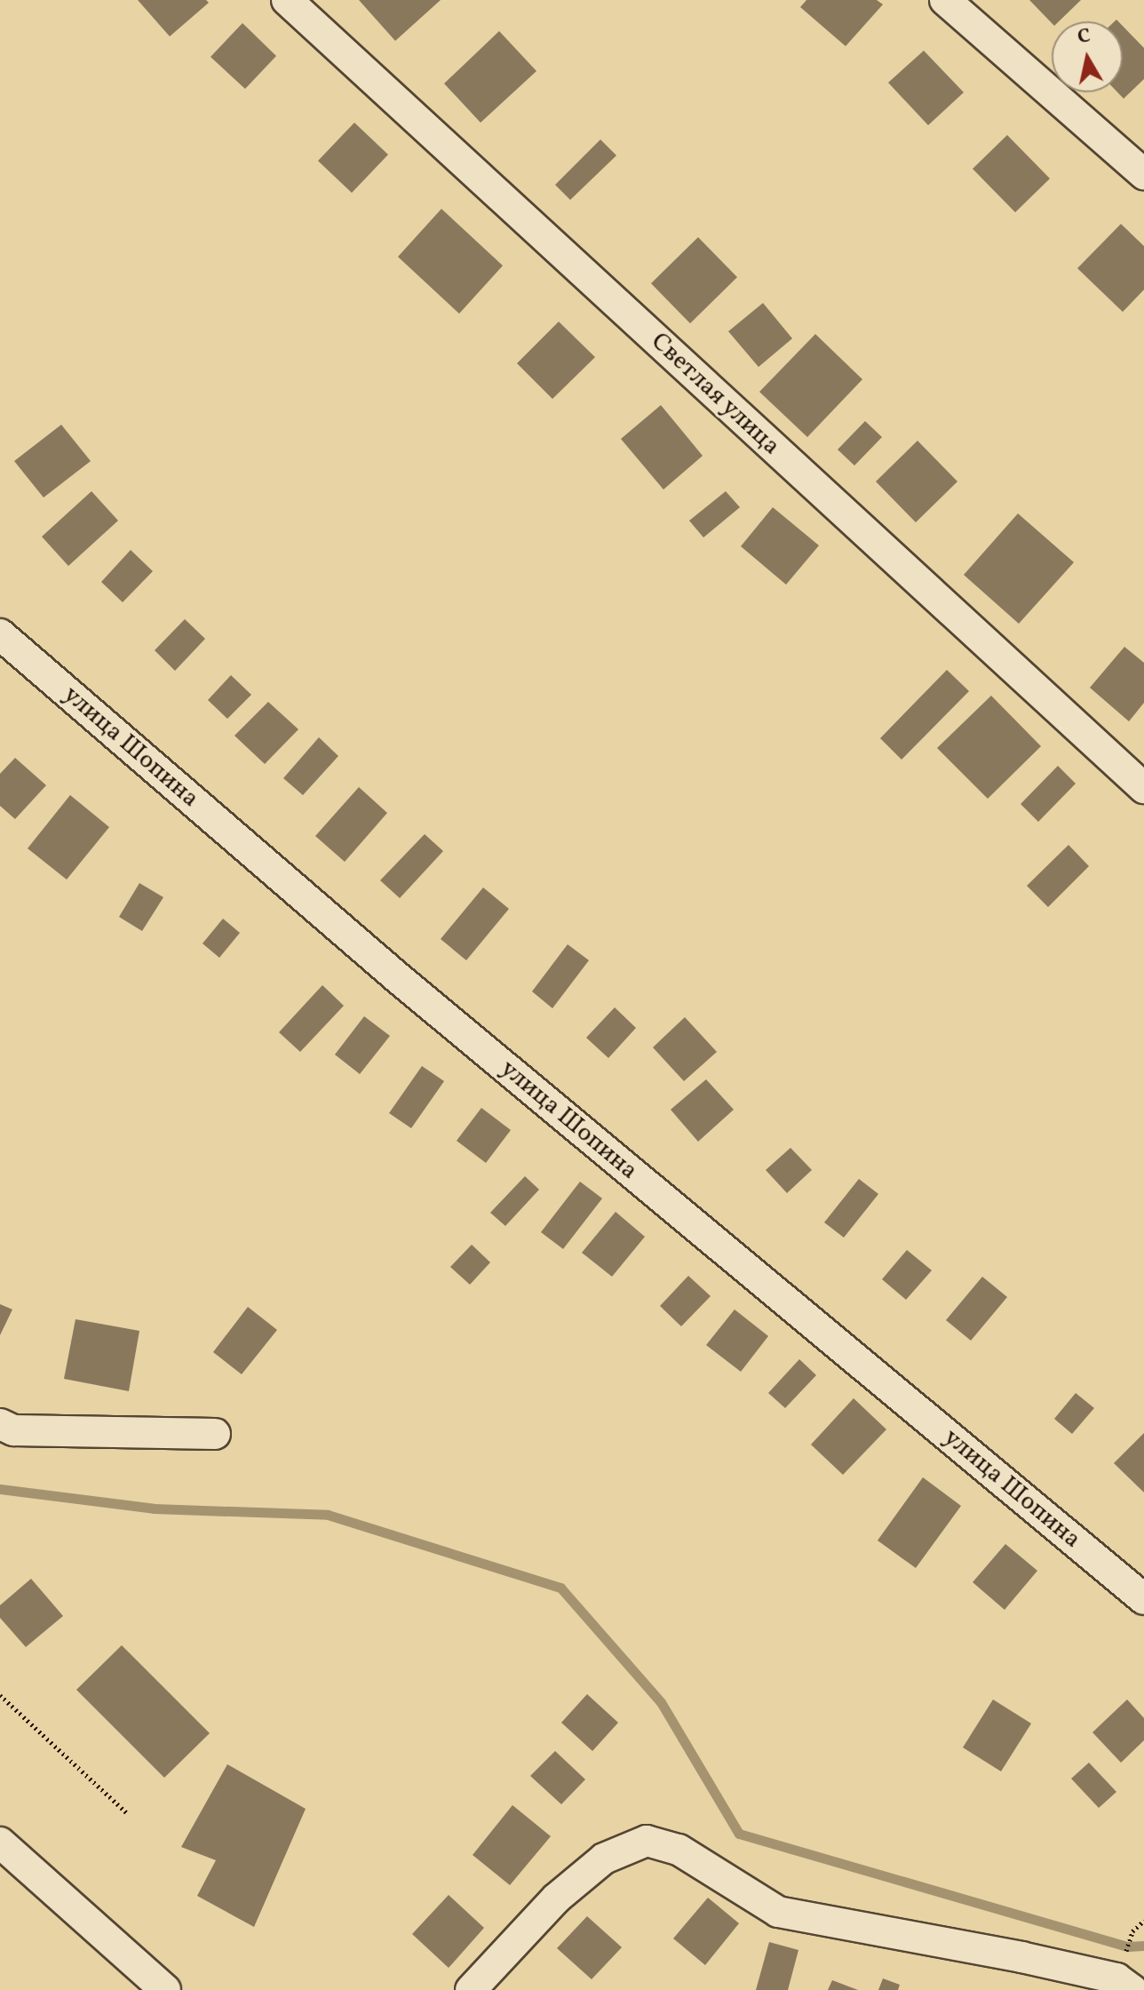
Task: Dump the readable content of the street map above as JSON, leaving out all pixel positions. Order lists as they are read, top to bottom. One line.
{"streets":{"street":["Светлая улица","улица Шопина"]},"north":"top"}
